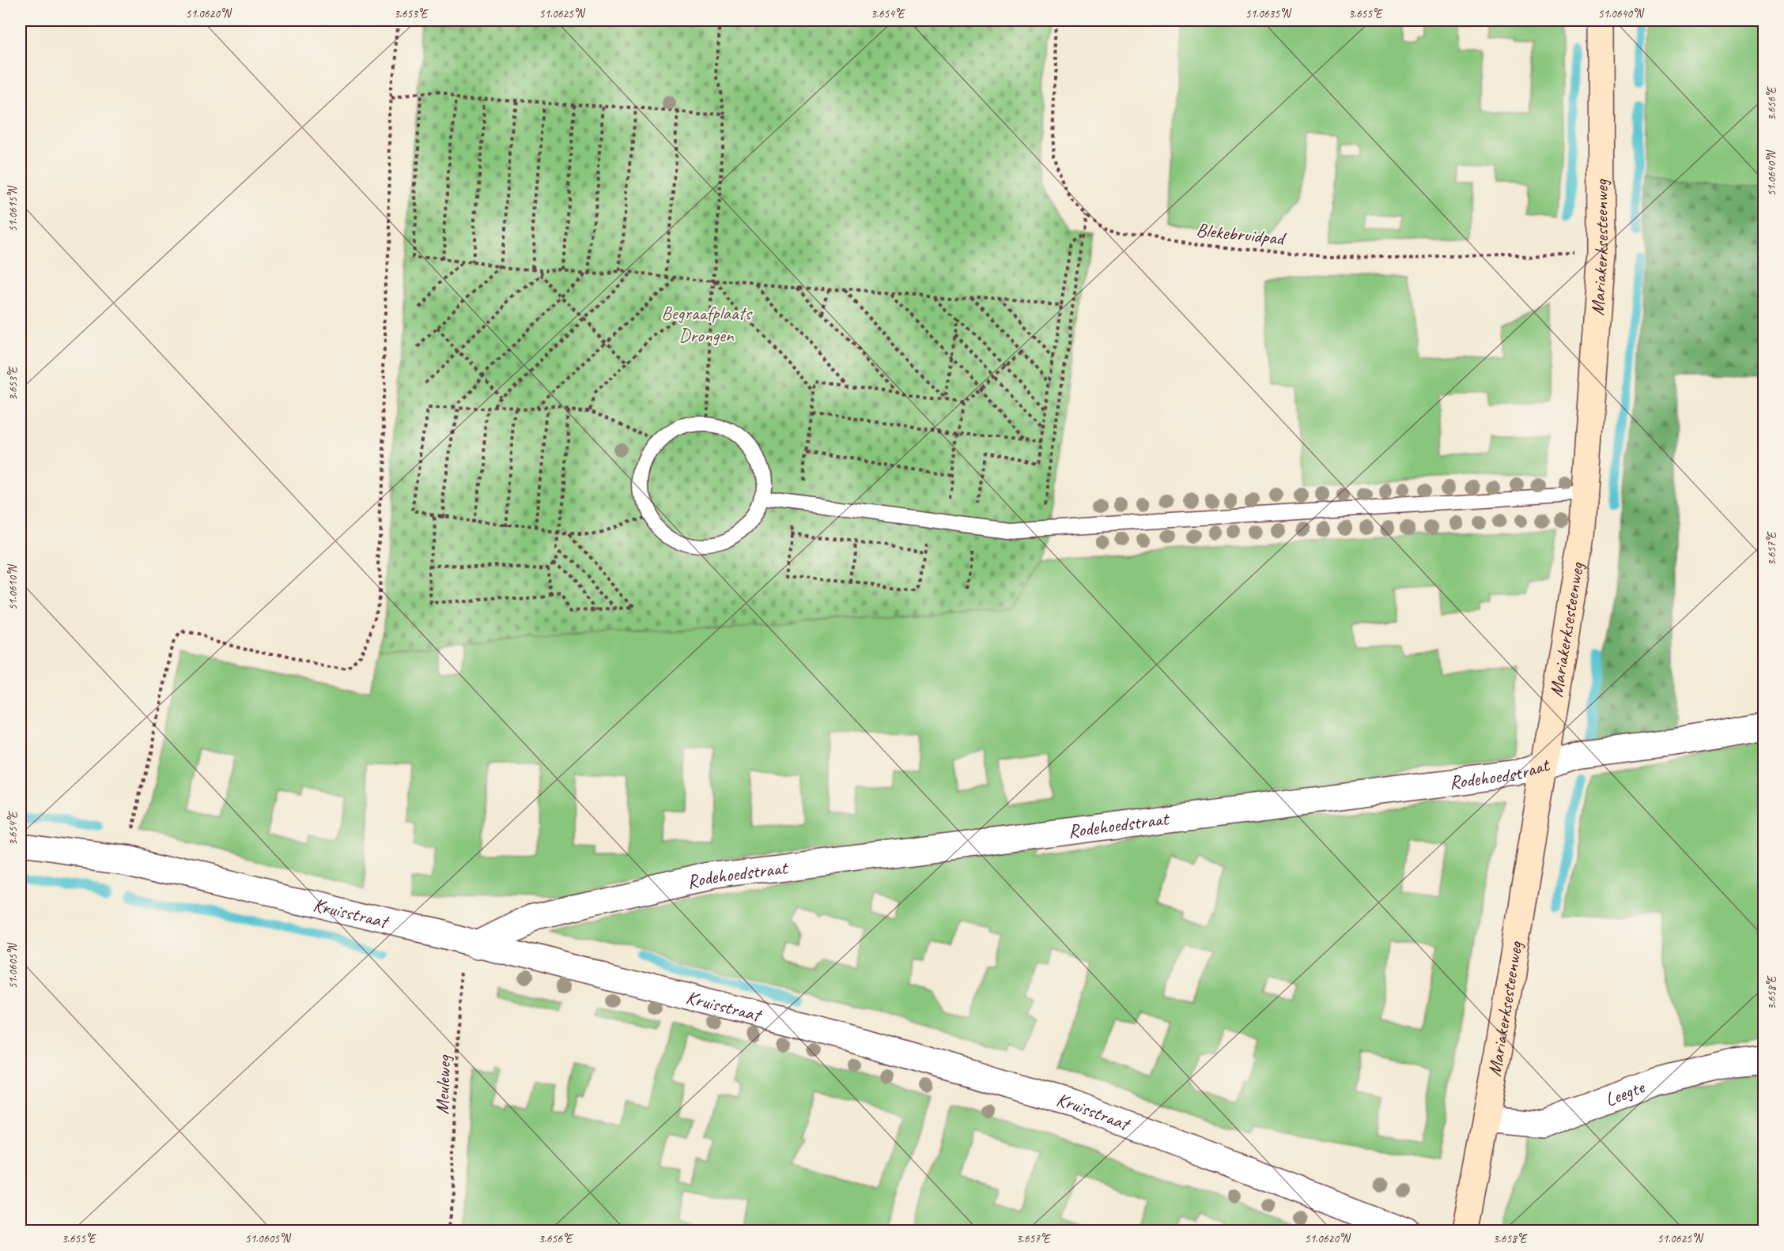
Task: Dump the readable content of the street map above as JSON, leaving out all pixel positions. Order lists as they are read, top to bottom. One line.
{"streets":{"street":["Mariakerksesteenweg","Rodehoedstraat","Kruisstraat","Leegte"],"path":["Blekebruidpad","Meuleweg"]},"crossings":[["Blekebruidpad","Mariakerksesteenweg"],["Mariakerksesteenweg","Rodehoedstraat"],["Mariakerksesteenweg","Leegte"],["Rodehoedstraat","Kruisstraat"],["Rodehoedstraat","Meuleweg"],["Kruisstraat","Meuleweg"]],"parks":["Begraafplaats Drongen"],"coordinates":["51.0620°N","3.653°E","51.0625°N","3.654°E","51.0635°N","3.655°E","51.0640°N","3.656°E","51.0615°N","3.657°E","51.0610°N","51.0605°N","3.658°E"]}
